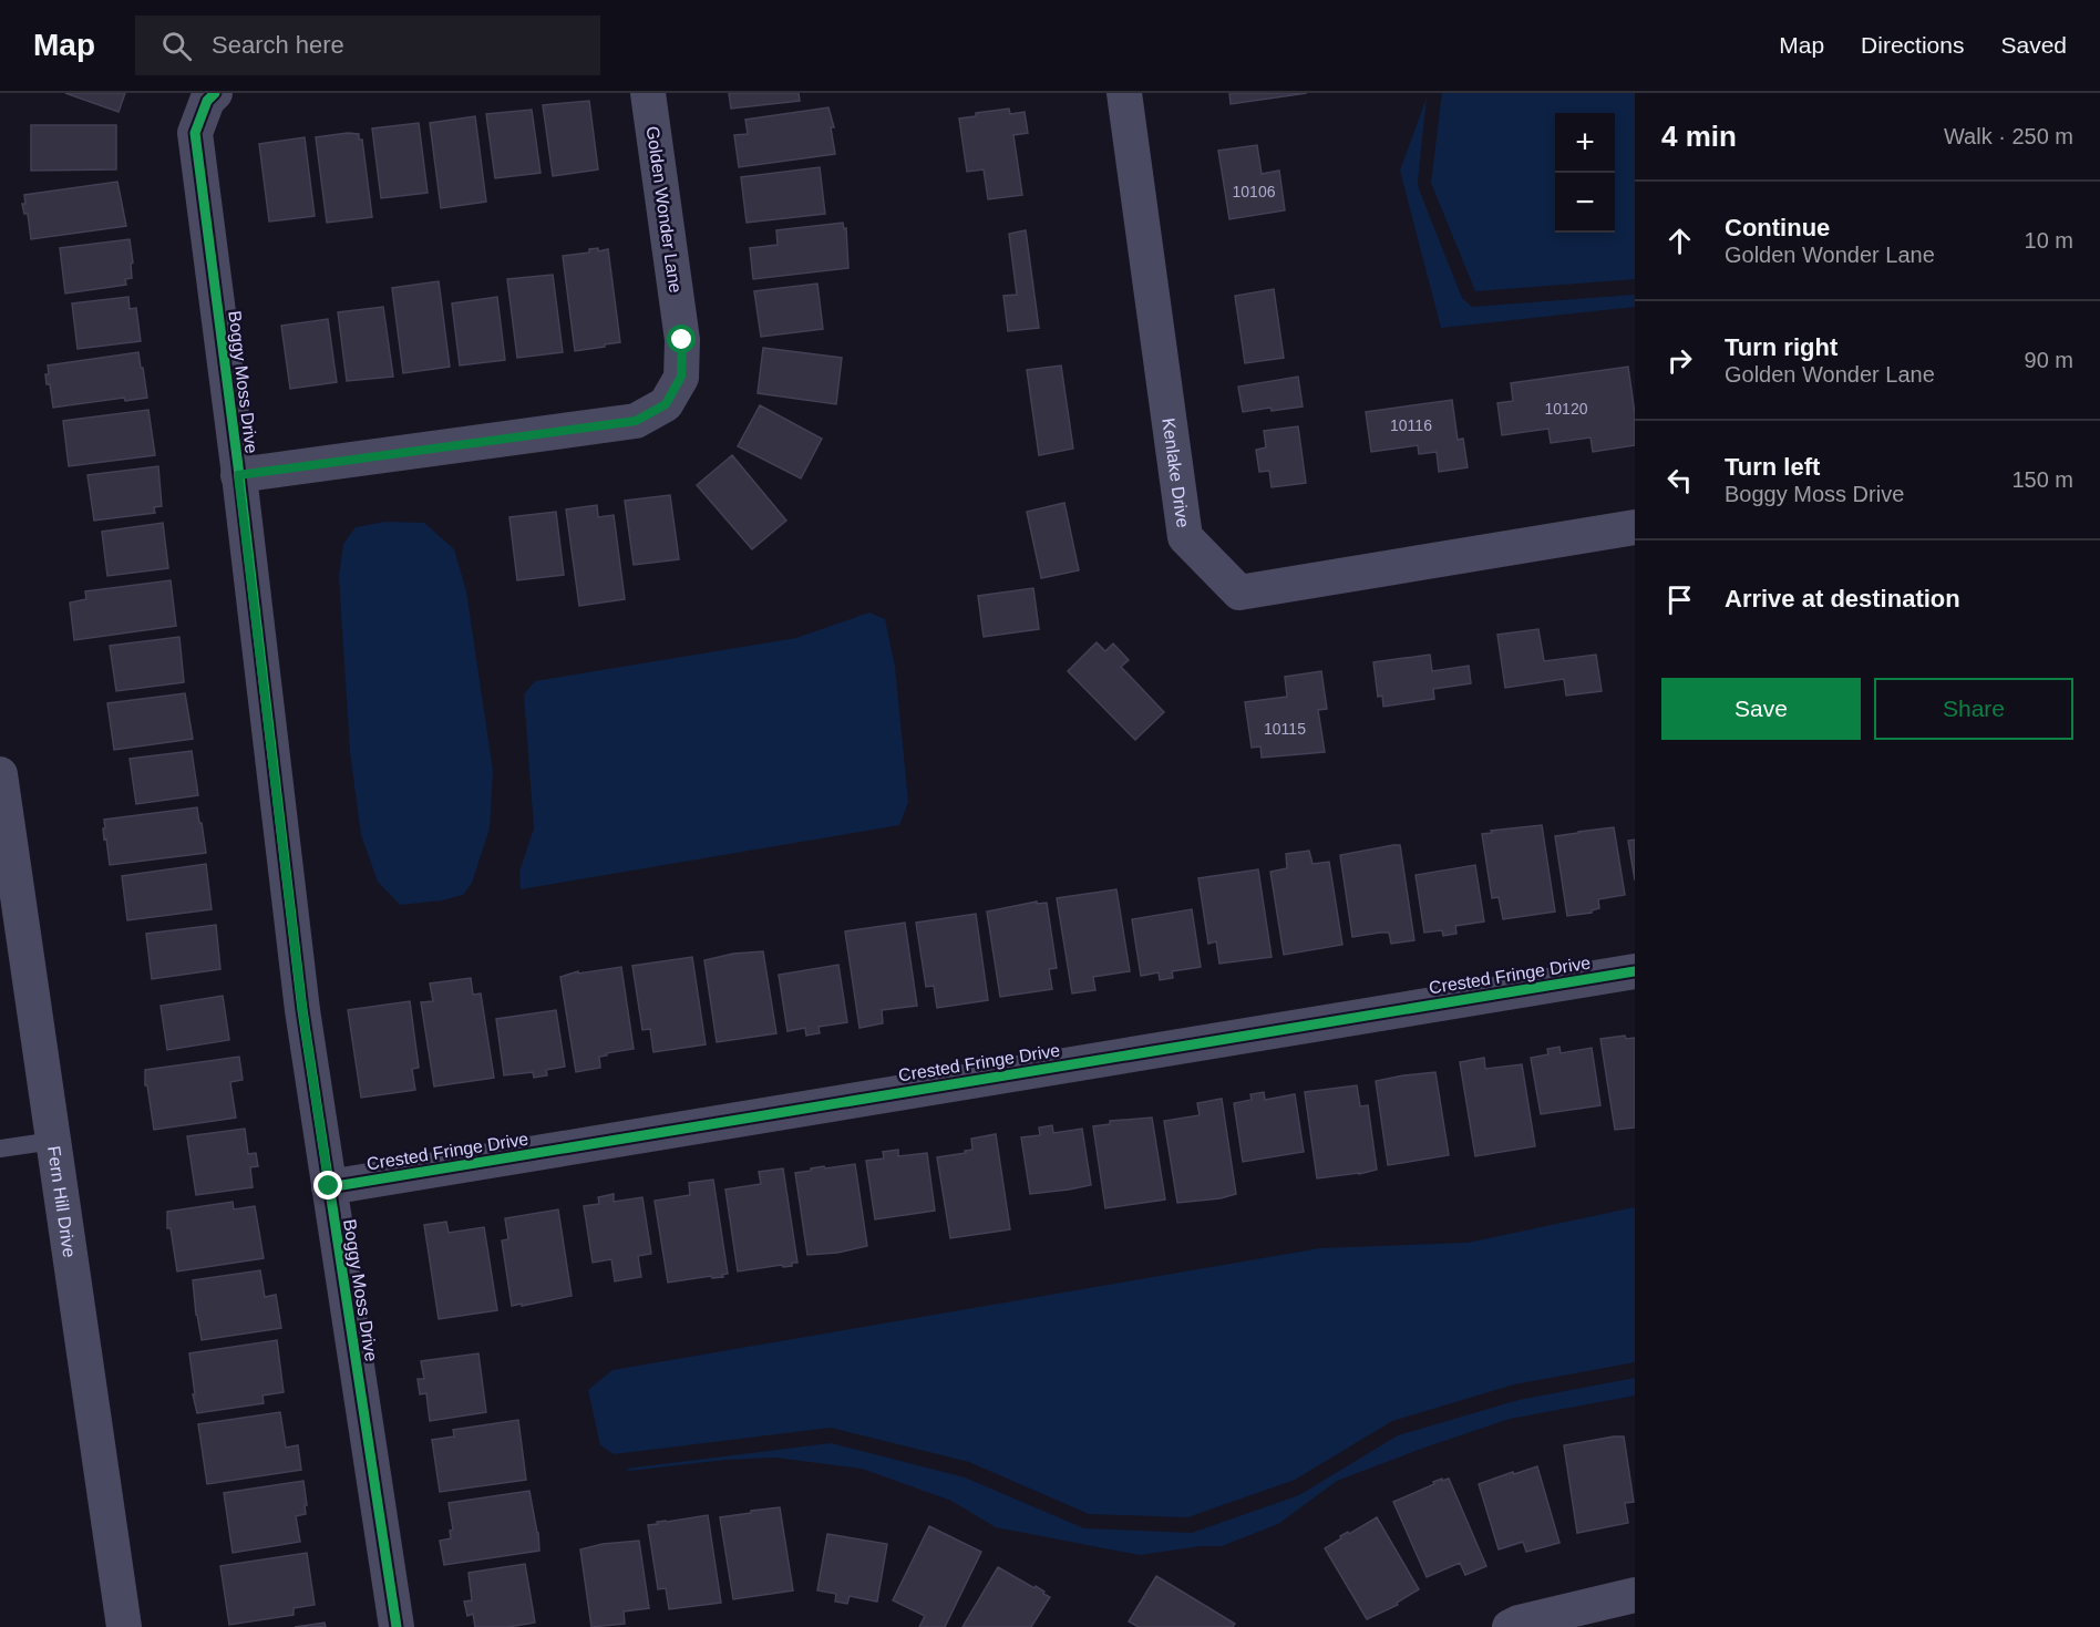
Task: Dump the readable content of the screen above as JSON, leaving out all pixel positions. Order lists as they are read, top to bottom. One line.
{"streets":{"street":["Golden Wonder Lane","Boggy Moss Drive","Kenlake Drive","Crested Fringe Drive","Fern Hill Drive"]},"crossings":[["Golden Wonder Lane","Boggy Moss Drive"],["Boggy Moss Drive","Crested Fringe Drive"]],"house_numbers":["10106","10120","10116","10115"],"page":{"header":"Map","search":"Search here","nav":["Map","Directions","Saved"],"heading":["4 min","Walk · 250 m"],"map_buttons":["+","−"],"list":[["Continue","Golden Wonder Lane","10 m"],["Turn right","Golden Wonder Lane","90 m"],["Turn left","Boggy Moss Drive","150 m"],"Arrive at destination"],"buttons":["Save","Share"]}}
